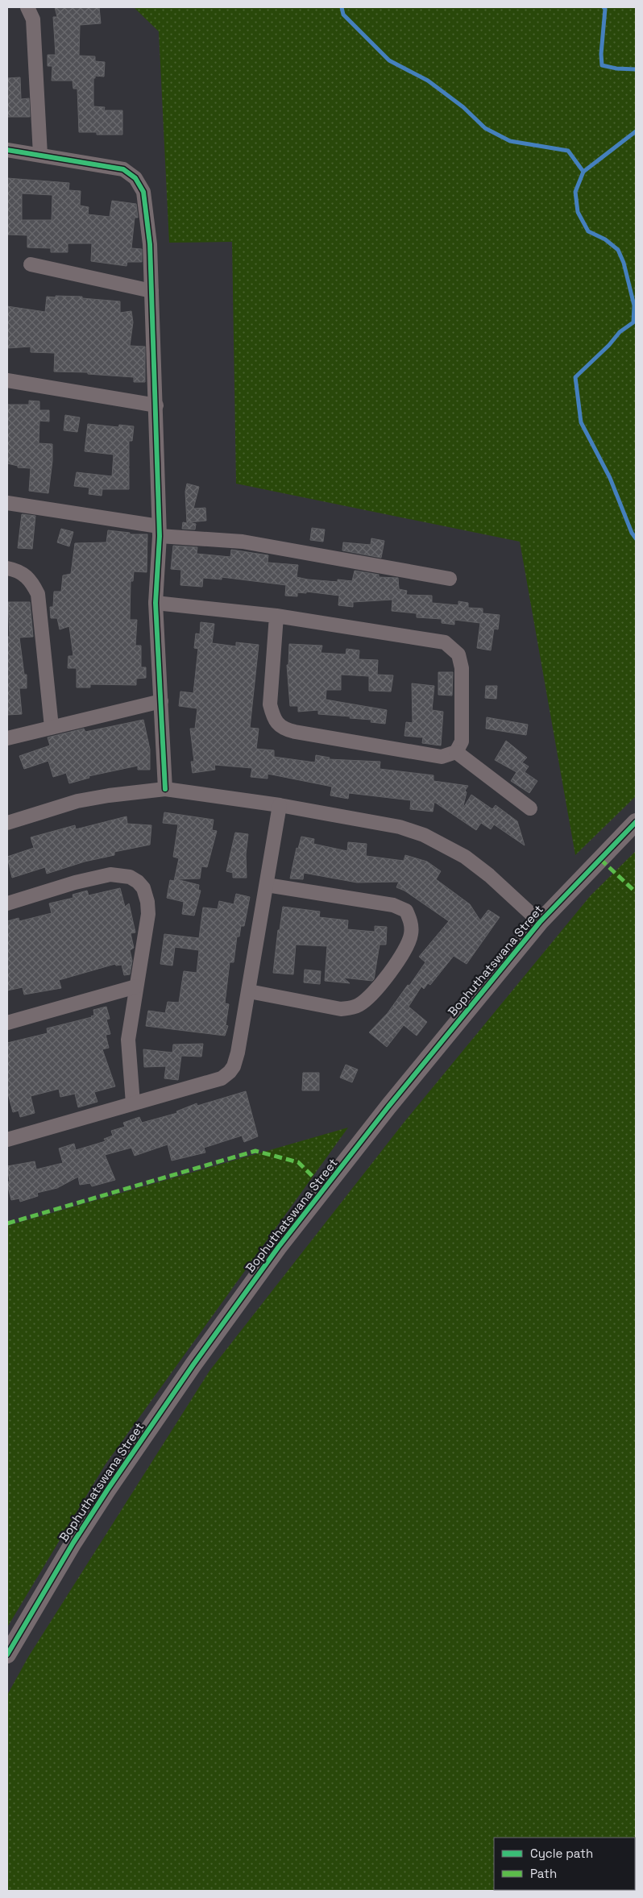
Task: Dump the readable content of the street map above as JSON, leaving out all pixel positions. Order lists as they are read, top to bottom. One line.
{"streets":{"street":["Bophuthatswana Street"]},"legend":["Cycle path","Path"]}
